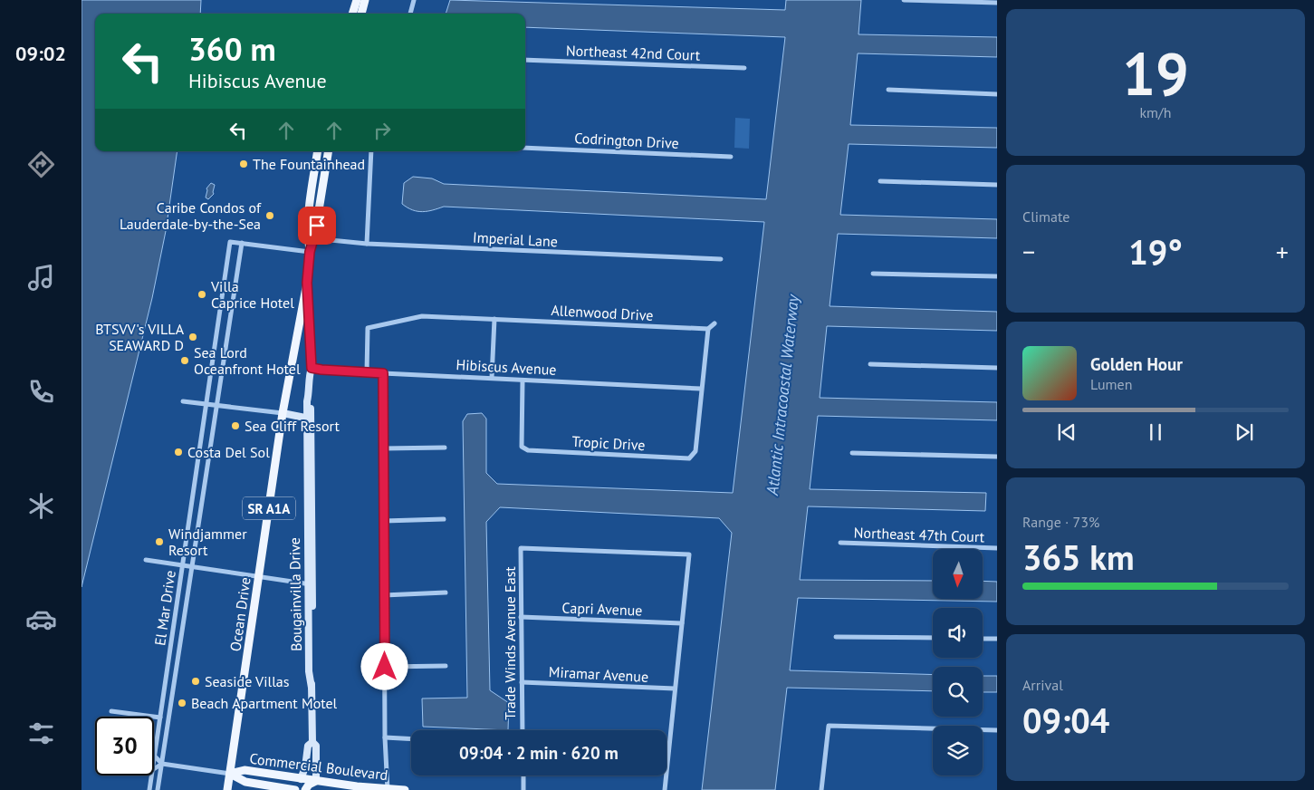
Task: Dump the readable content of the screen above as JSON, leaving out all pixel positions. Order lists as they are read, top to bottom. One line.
{"streets":{"main road":["SR A1A","Ocean Drive","Commercial Boulevard"],"street":["Northeast 42nd Court","Codrington Drive","Imperial Lane","Allenwood Drive","Hibiscus Avenue","Tropic Drive","Northeast 47th Court","Bougainvilla Drive","El Mar Drive","Capri Avenue","Trade Winds Avenue East","Miramar Avenue"]},"crossings":[["Imperial Lane","SR A1A"],["Allenwood Drive","Hibiscus Avenue"],["Hibiscus Avenue","Tropic Drive"],["Hibiscus Avenue","Bougainvilla Drive"],["SR A1A","Bougainvilla Drive"],["SR A1A","Ocean Drive"],["Bougainvilla Drive","Ocean Drive"],["Bougainvilla Drive","Commercial Boulevard"],["El Mar Drive","Commercial Boulevard"],["Capri Avenue","Trade Winds Avenue East"],["Ocean Drive","Commercial Boulevard"],["Trade Winds Avenue East","Miramar Avenue"]],"water":["Atlantic Intracoastal Waterway"],"places":["The Fountainhead","Caribe Condos of Lauderdale-by-the-Sea","Villa Caprice Hotel","BTSVV's VILLA SEAWARD D","Sea Lord Oceanfront Hotel","Sea Cliff Resort","Costa Del Sol","Windjammer Resort","Seaside Villas","Beach Apartment Motel"],"north":"bottom","page":{"tabs":"09:02","tile":[["19","km/h"],"Climate",["Range · 73%","365 km"],["Arrival","09:04"]],"turn":["360 m","Hibiscus Avenue"],"heat":["−","19°","+"],"song":["Golden Hour","Lumen"],"limit":"30","trip":"09:04 · 2 min · 620 m"}}
